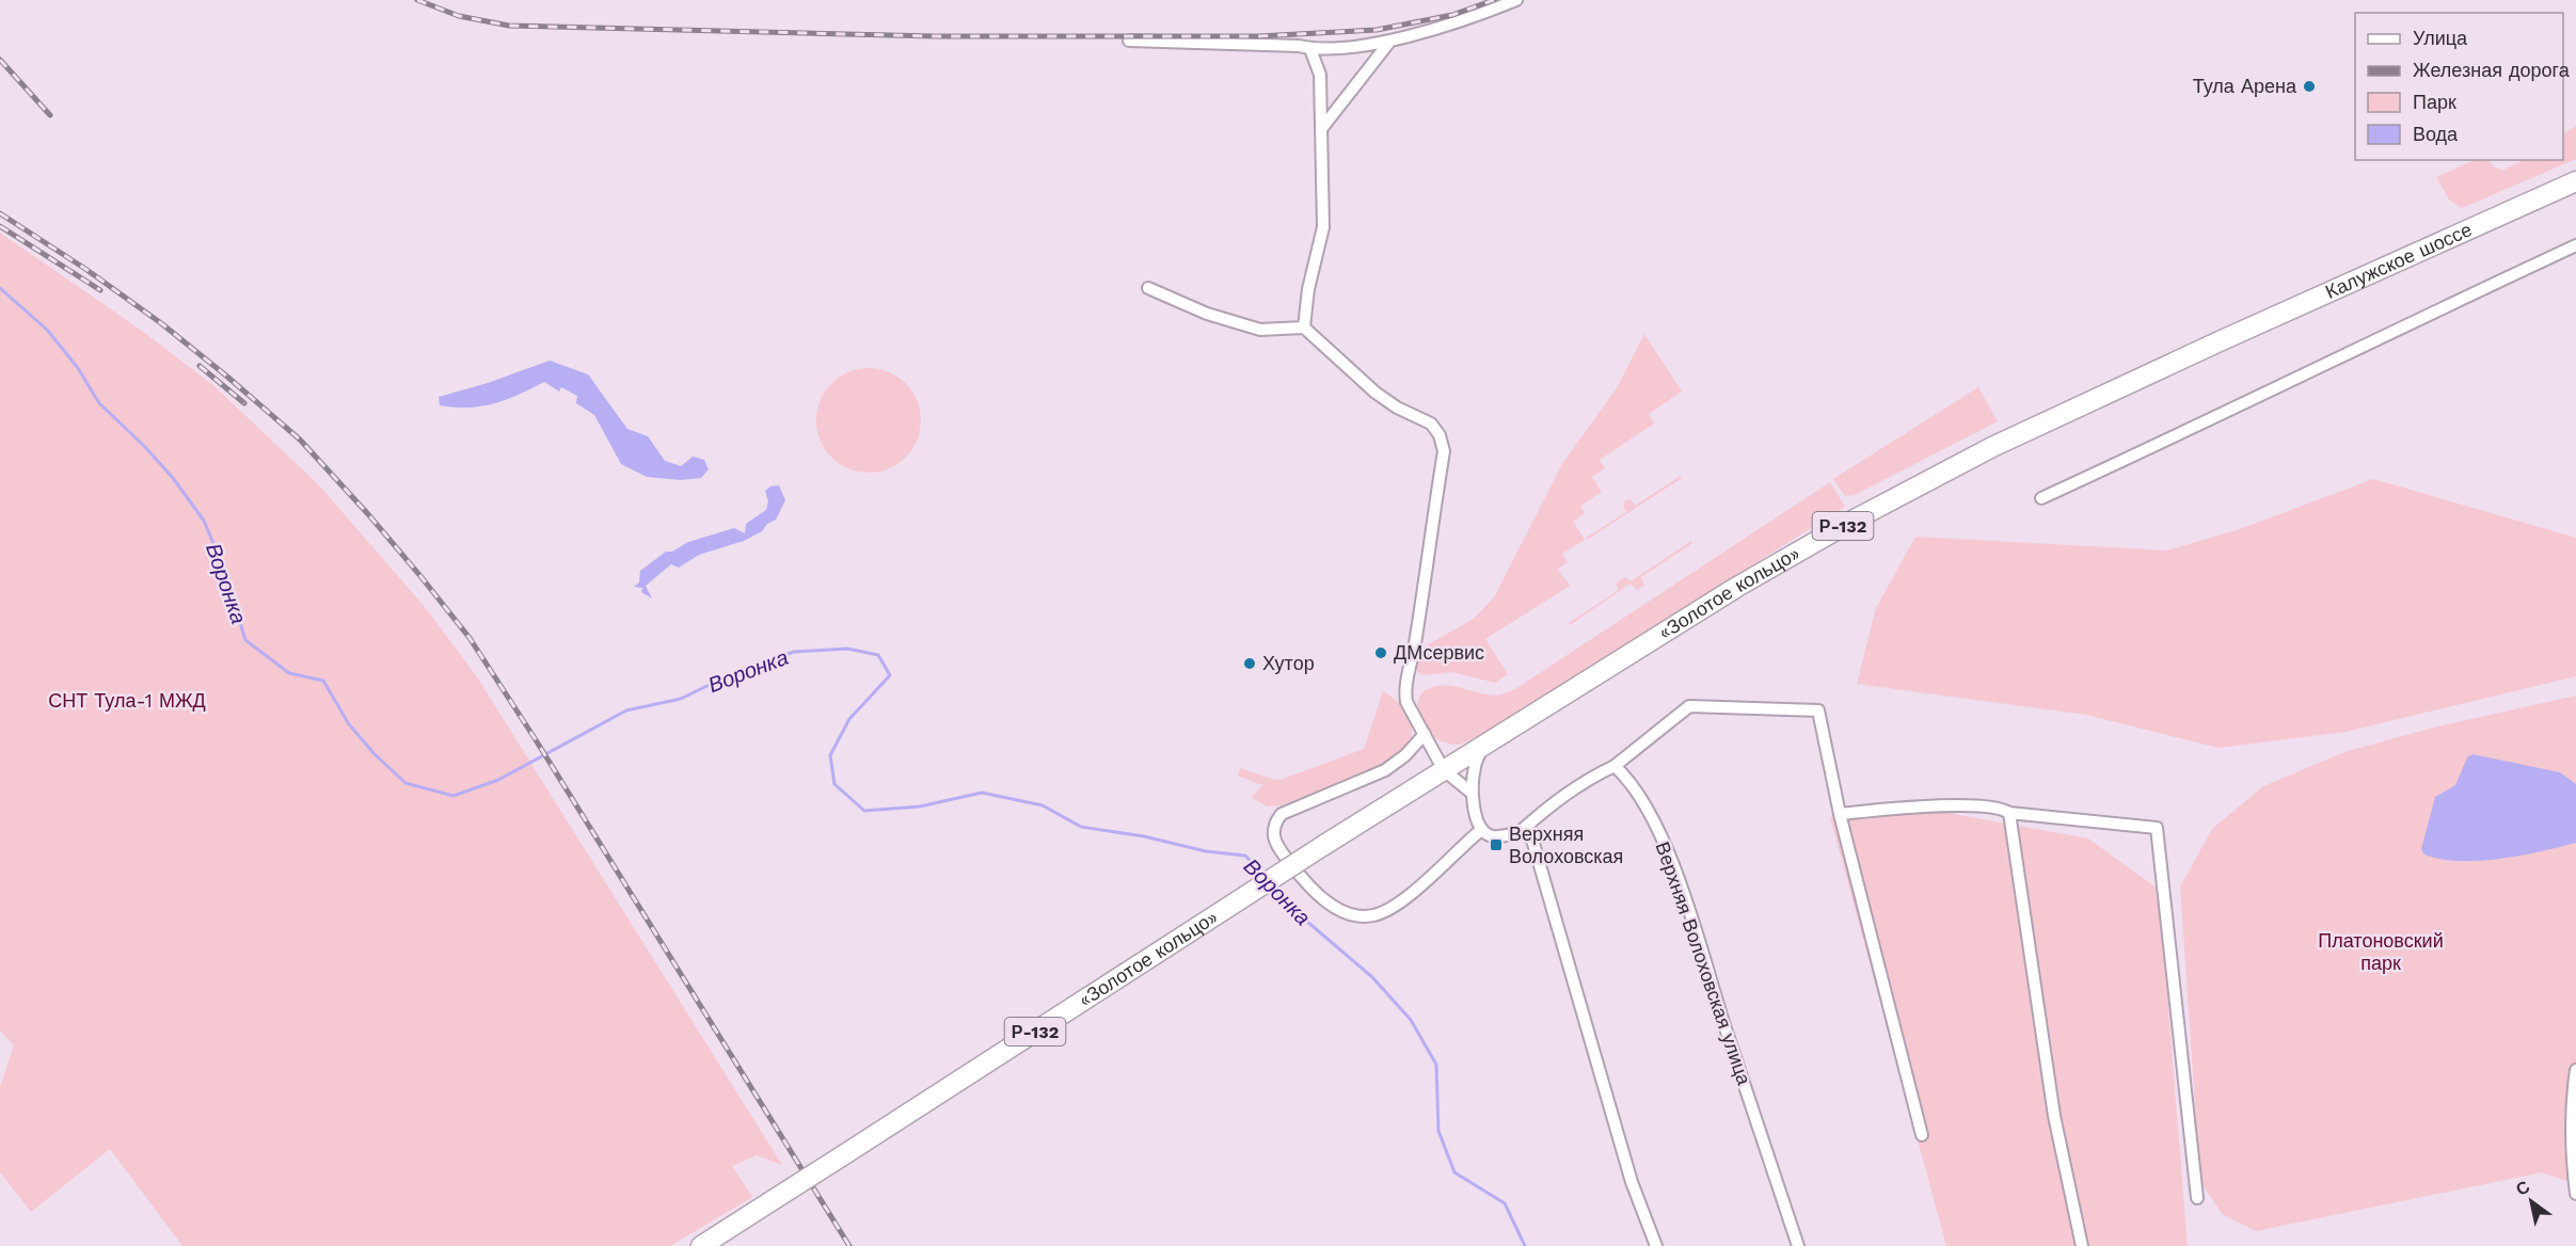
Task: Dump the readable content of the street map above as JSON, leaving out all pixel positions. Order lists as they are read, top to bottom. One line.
{"streets":{"main road":["Калужское шоссе","Р-132","«Золотое кольцо»"],"street":["Верхняя Волоховская улица"]},"crossings":[["Калужское шоссе","«Золотое кольцо»"]],"water":["Воронка"],"parks":["СНТ Тула-1 МЖД","Платоновский парк"],"places":{"other":["Тула Арена","ДМсервис","Хутор"],"transit":["Верхняя Волоховская"]},"legend":["Улица","Железная дорога","Парк","Вода"],"north":"top left"}
